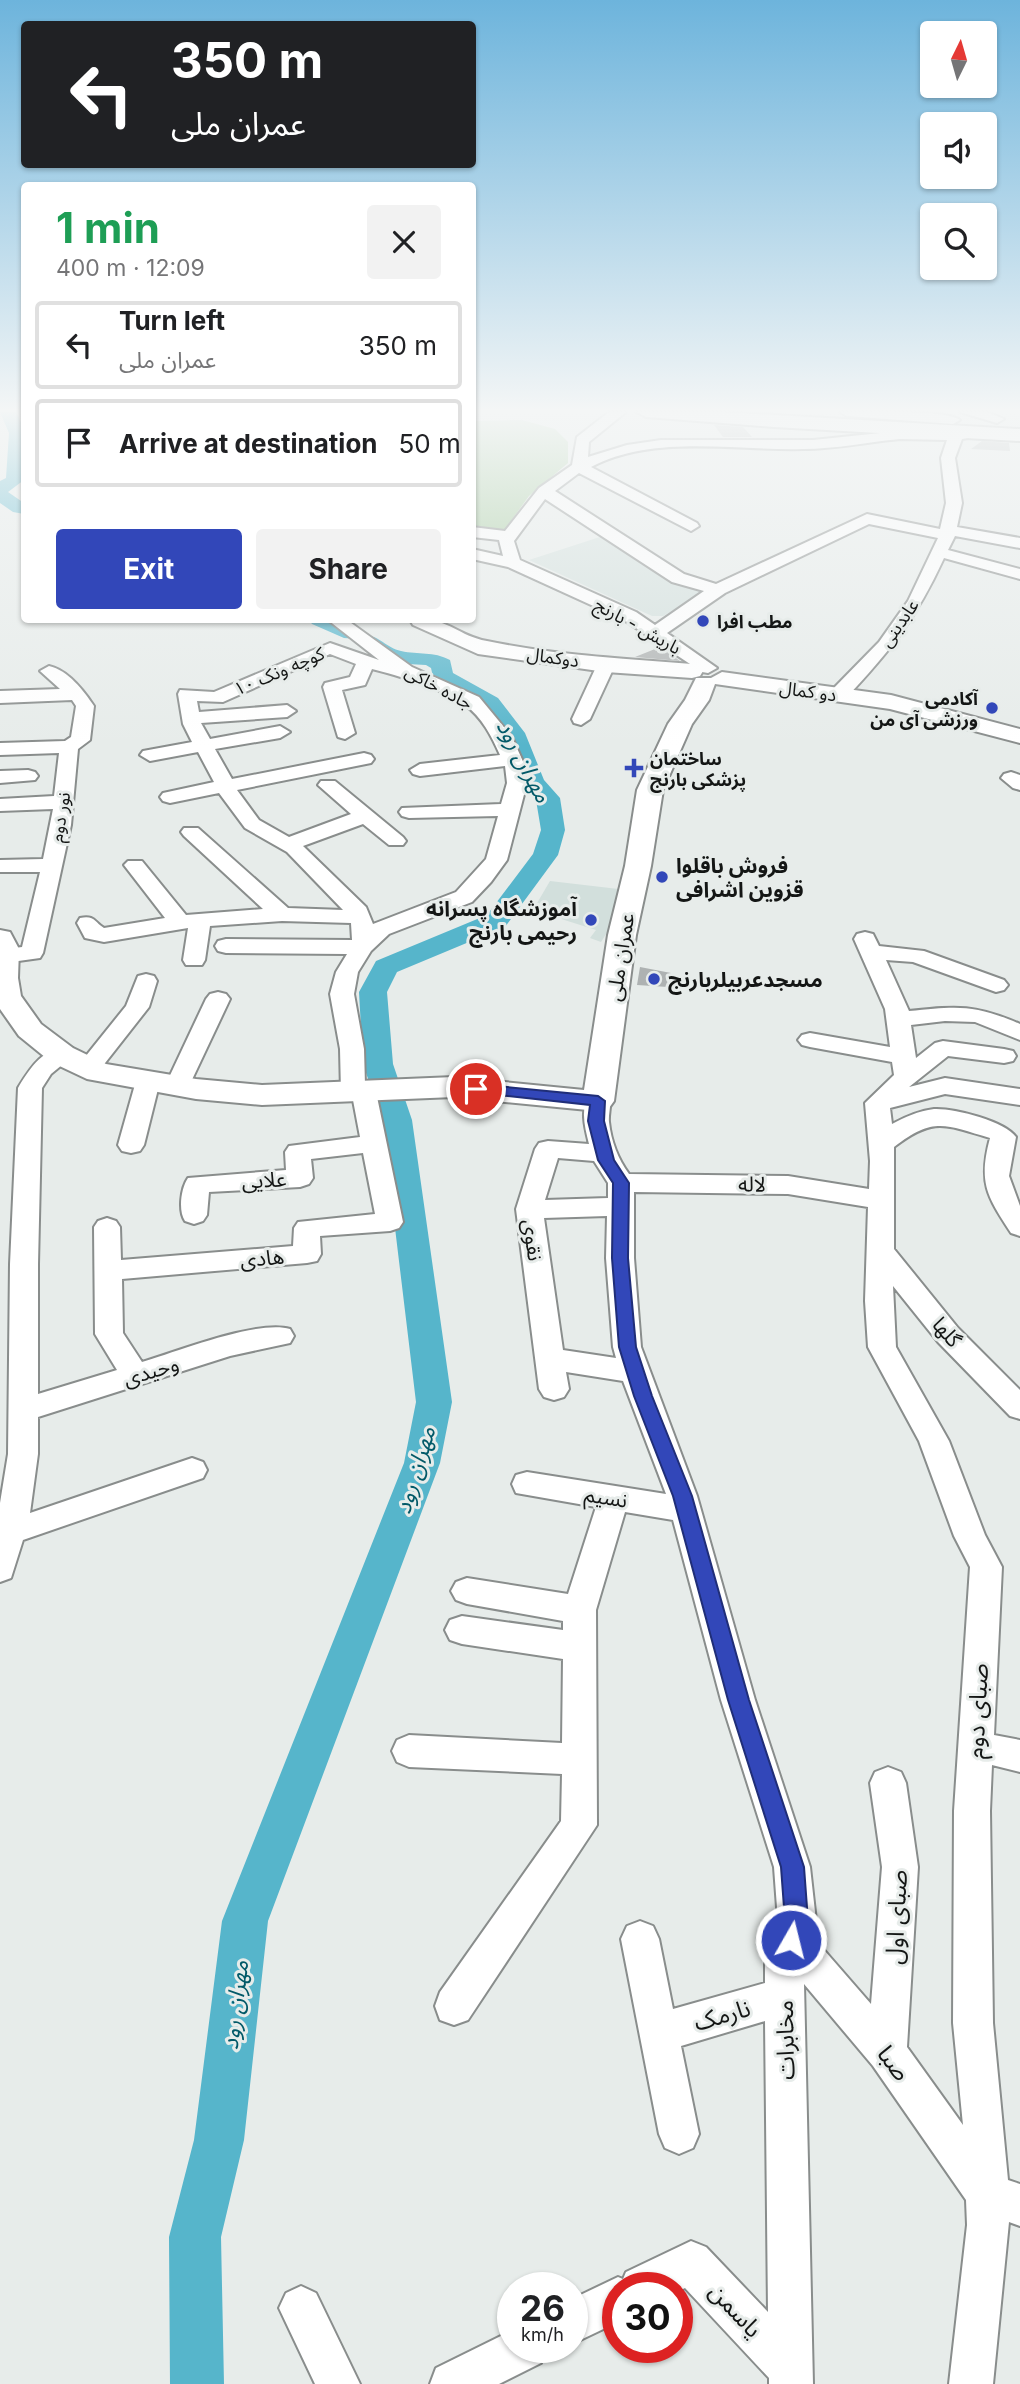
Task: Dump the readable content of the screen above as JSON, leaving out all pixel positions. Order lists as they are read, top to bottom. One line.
{"streets":{"main road":["دوکمال","دو کمال","عمران ملی"],"street":["عابدینی","باریش - بارنج","کوچه ونک ۱۰","جاده خاکی","نور دوم","علایی","لاله","نقوی","هادی","گلها","وحیدی","نسیم","صبای دوم","صبای اول","نارمک","مخابرات","صبا","یاسمن"]},"crossings":[["عابدینی","دو کمال"],["باریش - بارنج","دوکمال"],["باریش - بارنج","دو کمال"],["باریش - بارنج","عمران ملی"],["دوکمال","دو کمال"],["دوکمال","عمران ملی"],["کوچه ونک ۱۰","جاده خاکی"],["دو کمال","عمران ملی"],["علایی","هادی"],["لاله","نقوی"],["لاله","صبای دوم"],["لاله","مخابرات"],["گلها","صبای دوم"],["نسیم","مخابرات"],["صبای دوم","صبا"],["صبای اول","صبا"],["نارمک","مخابرات"],["مخابرات","صبا"],["مخابرات","یاسمن"]],"water":["مهران رود"],"places":{"other":["مطب افرا","آکادمی ورزشی آی من","فروش باقلوا قزوین اشرافی","آموزشگاه پسرانه رحیمی بارنج","مسجدعربیلربارنج"],"health":["ساختمان پزشکی بارنج"]},"north":"top","page":{"turn":["350 m","عمران ملی"],"heading":["1 min","400 m · 12:09"],"list":[{"name":"Turn left","note":"عمران ملی","value":"350 m"},{"name":"Arrive at destination","value":"50 m"}],"buttons":["Exit","Share"],"speed":"26 km/h","limit":"30"}}
